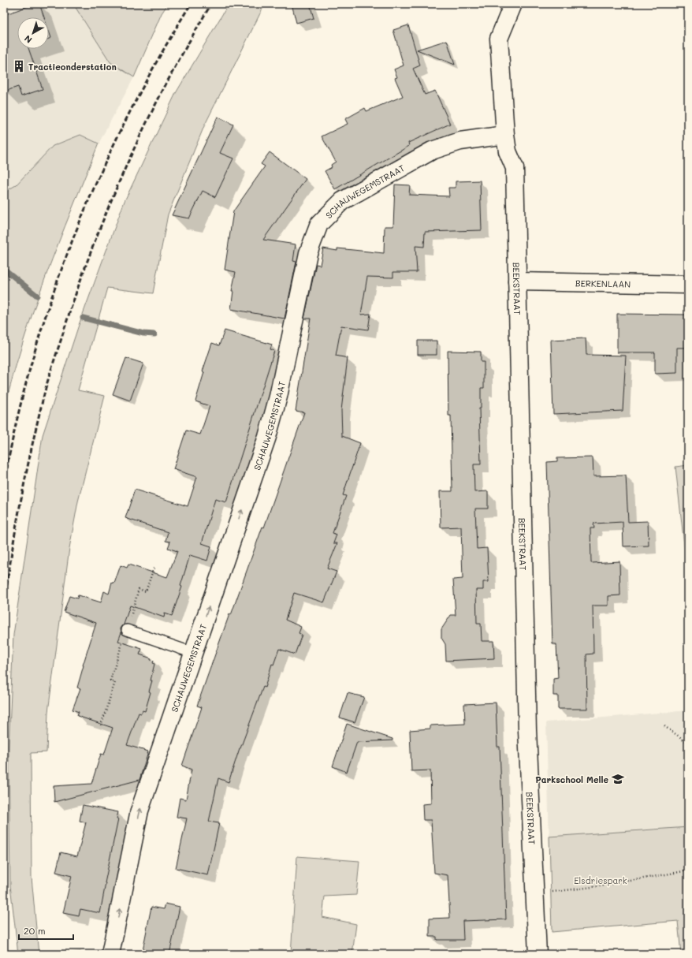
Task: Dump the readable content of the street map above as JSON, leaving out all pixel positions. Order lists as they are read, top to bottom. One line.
{"streets":{"street":["SCHAUWEGEMSTRAAT","BERKENLAAN","BEEKSTRAAT"]},"crossings":[["SCHAUWEGEMSTRAAT","BEEKSTRAAT"],["BERKENLAAN","BEEKSTRAAT"]],"one_way":["SCHAUWEGEMSTRAAT"],"parks":["Elsdriespark"],"places":{"building":["Tractieonderstation"],"school or university":["Parkschool Melle"]},"scale_bar":"20 m","north":"bottom left"}
